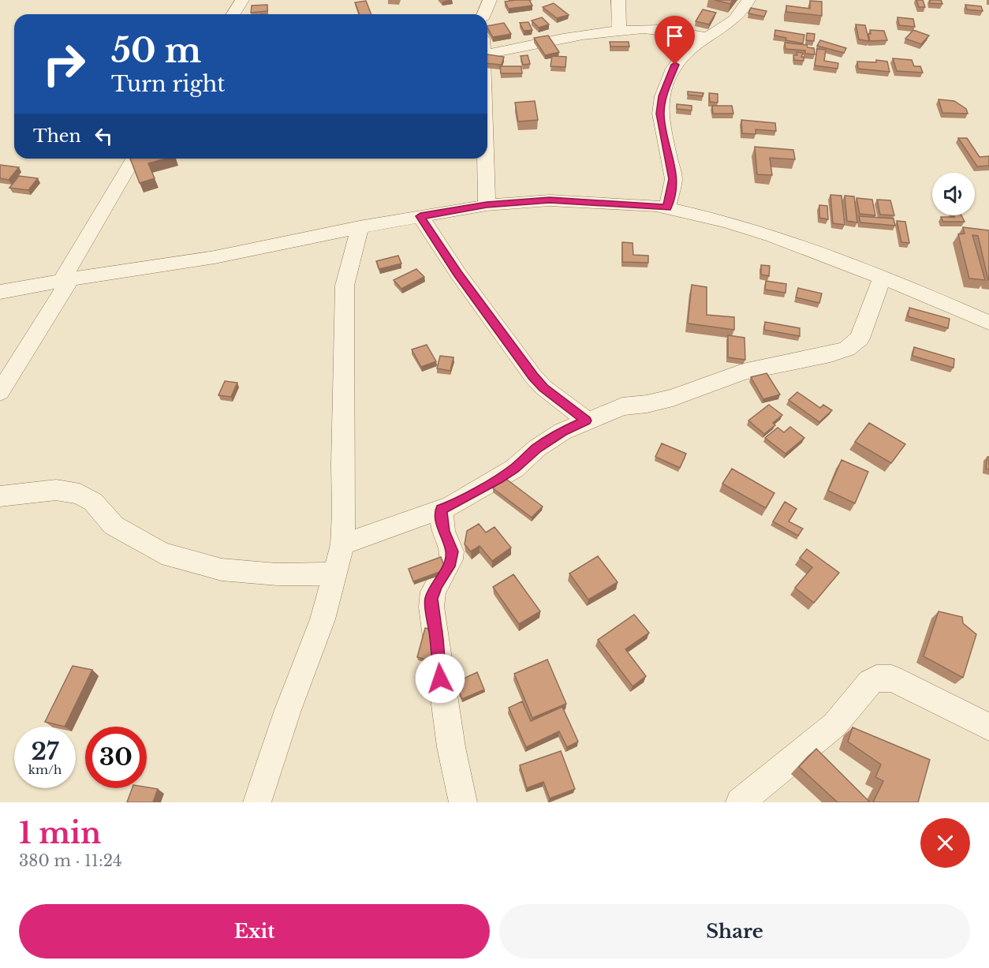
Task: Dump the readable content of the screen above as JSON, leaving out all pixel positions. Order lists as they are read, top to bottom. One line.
{"page":{"turn":["50 m","Turn right"],"then":"Then","speed":"27 km/h","limit":"30","heading":["1 min","380 m · 11:24"],"buttons":["Exit","Share"]}}
